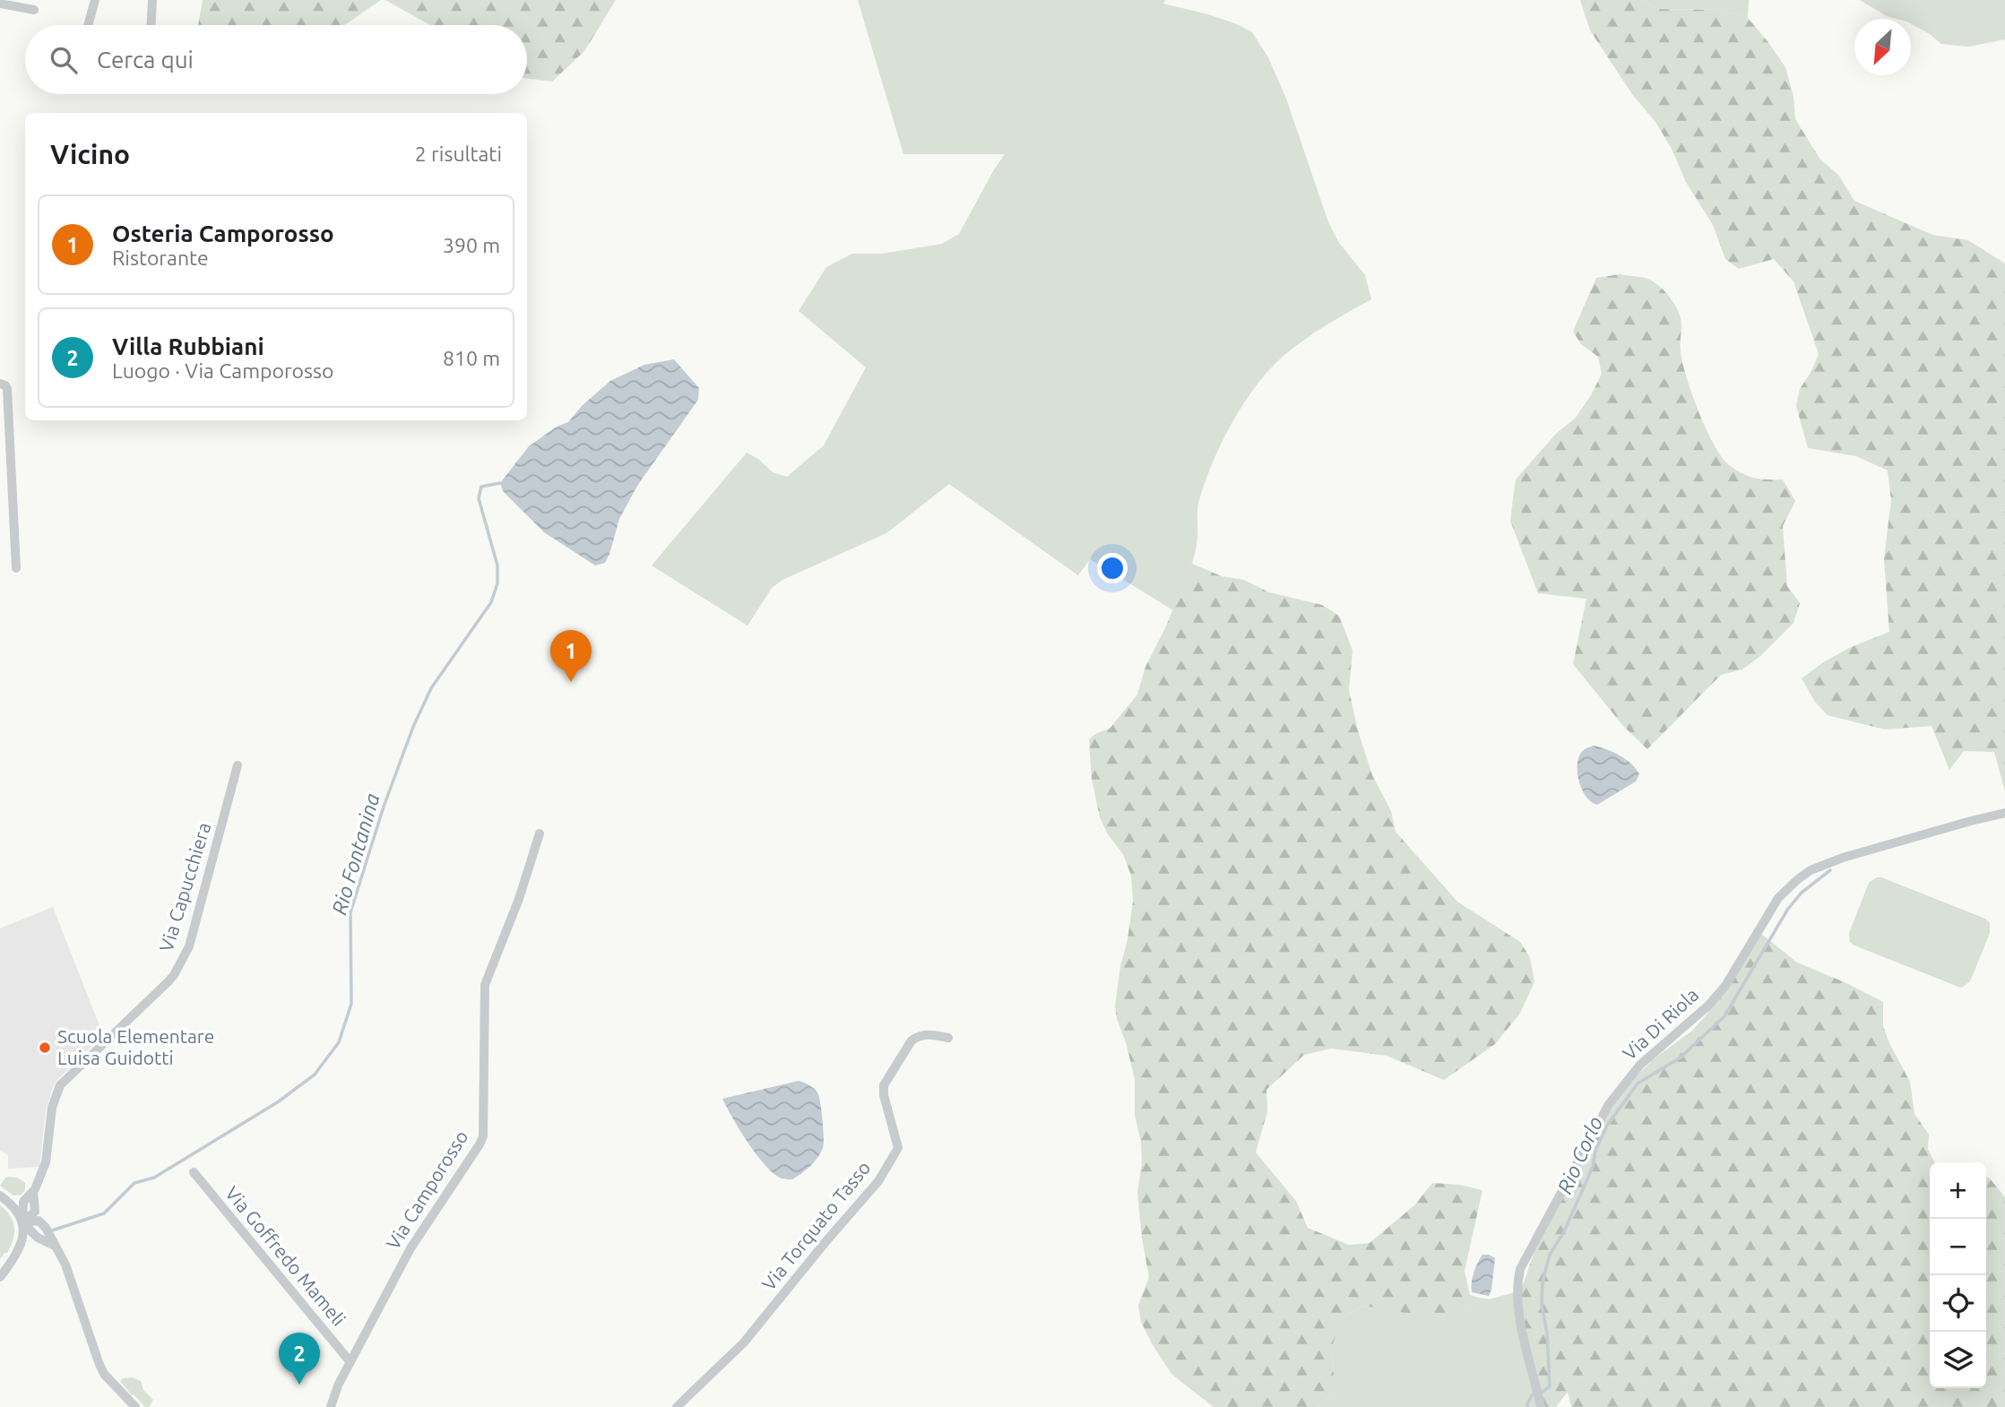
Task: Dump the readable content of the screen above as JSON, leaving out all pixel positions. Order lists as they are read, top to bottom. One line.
{"streets":{"street":["Via Capucchiera","Via Di Riola","Via Camporosso","Via Torquato Tasso","Via Goffredo Mameli"]},"crossings":[["Via Camporosso","Via Goffredo Mameli"]],"water":["Rio Fontanina","Rio Corlo"],"places":["Scuola Elementare Luisa Guidotti"],"north":"bottom left","page":{"search":"Cerca qui","heading":["Vicino","2 risultati"],"list":[{"mark":"1","name":"Osteria Camporosso","note":"Ristorante","value":"390 m"},{"mark":"2","name":"Villa Rubbiani","note":"Luogo · Via Camporosso","value":"810 m"}],"pins":["1","2"],"map_buttons":["+","−"]}}
